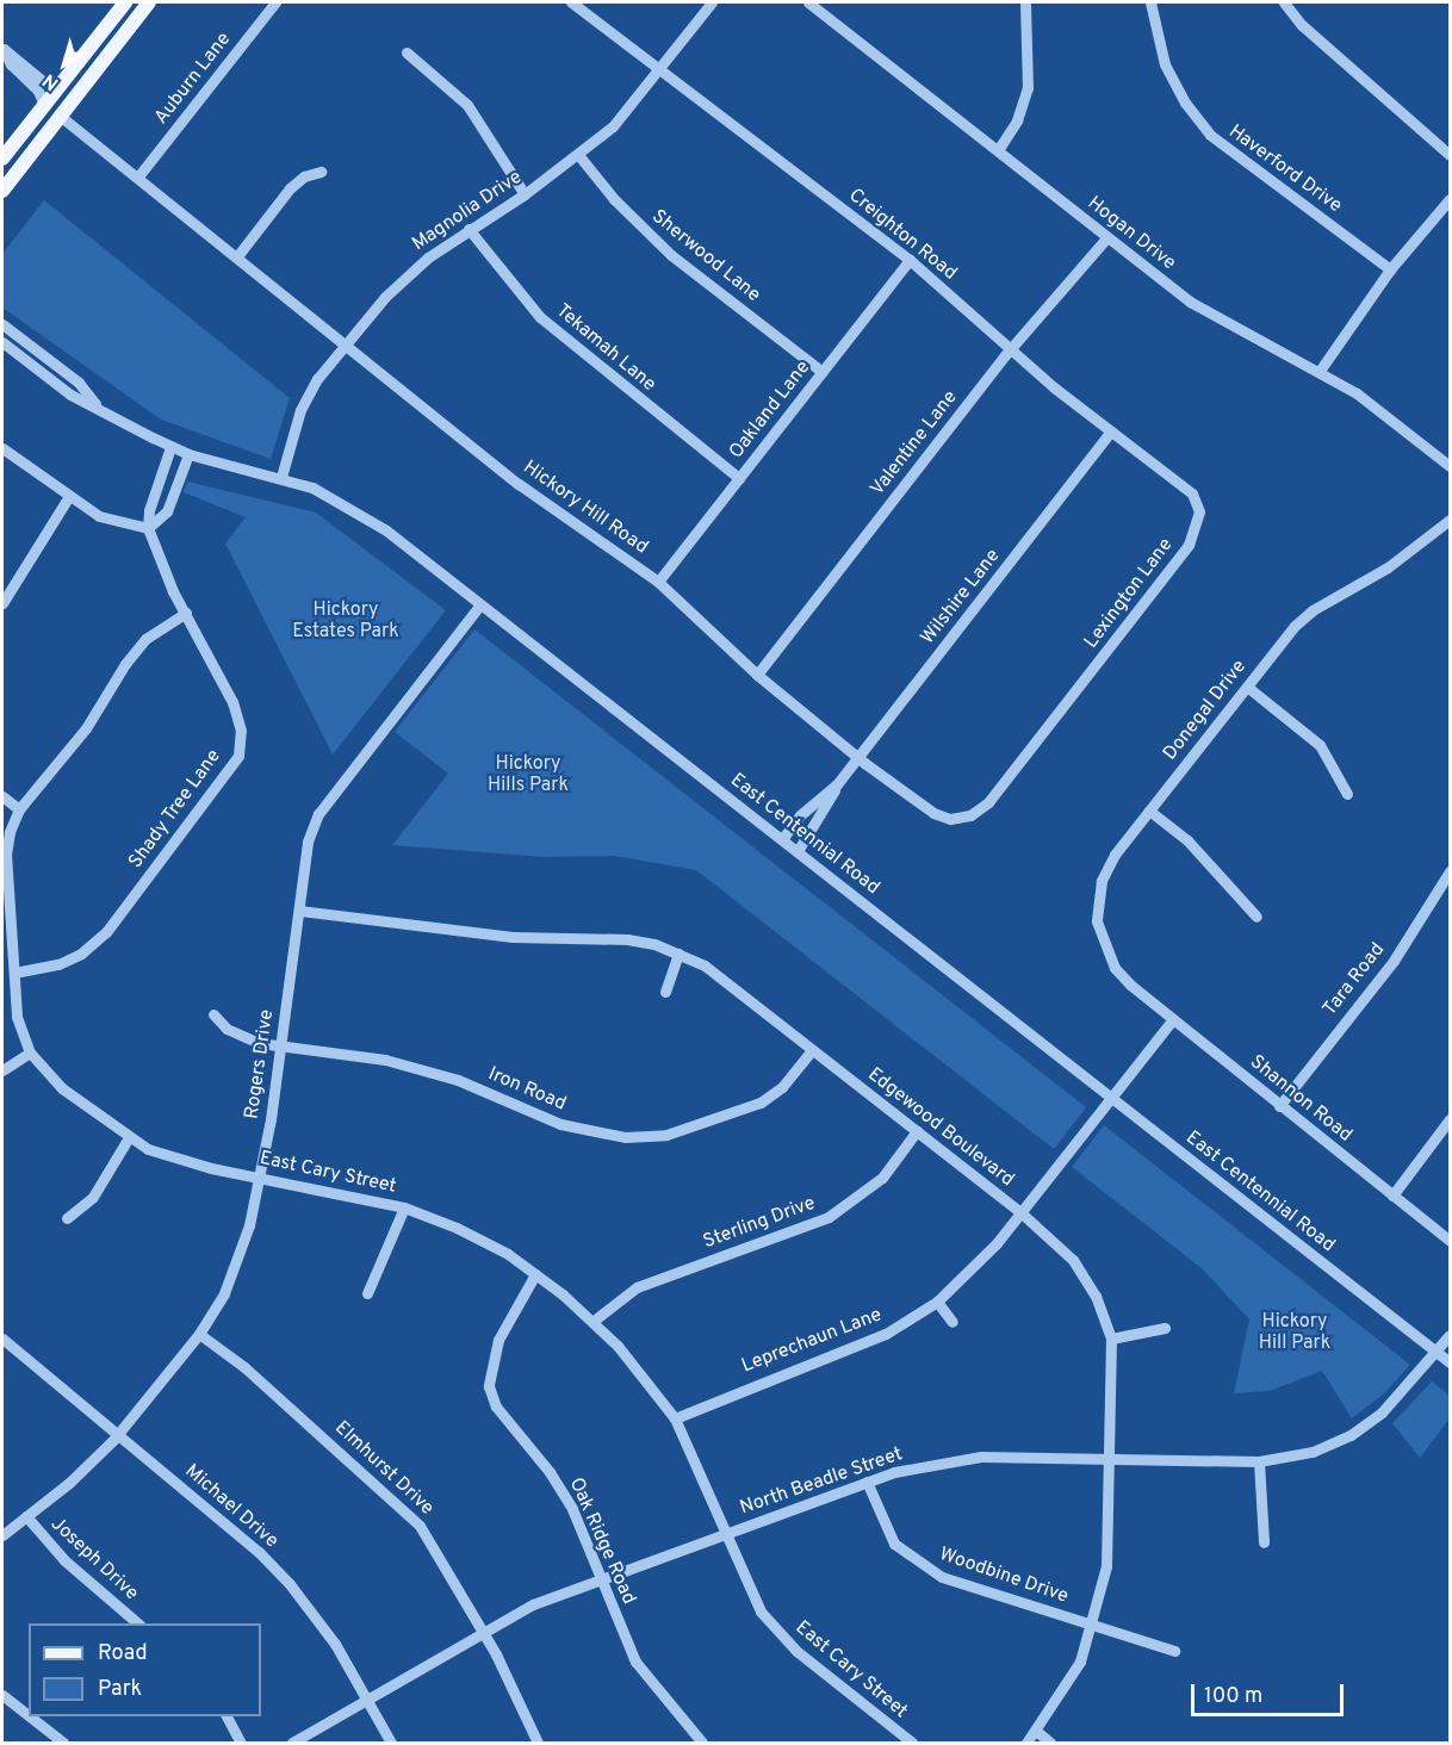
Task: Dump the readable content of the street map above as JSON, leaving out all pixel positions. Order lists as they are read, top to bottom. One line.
{"streets":{"street":["Auburn Lane","Haverford Drive","Magnolia Drive","Hogan Drive","Creighton Road","Sherwood Lane","Tekamah Lane","Oakland Lane","Valentine Lane","Hickory Hill Road","Lexington Lane","Wilshire Lane","Donegal Drive","Shady Tree Lane","East Centennial Road","Tara Road","Rogers Drive","Iron Road","Shannon Road","Edgewood Boulevard","East Cary Street","Sterling Drive","Leprechaun Lane","Elmhurst Drive","North Beadle Street","Michael Drive","Oak Ridge Road","Joseph Drive","Woodbine Drive"]},"crossings":[["Auburn Lane","Hickory Hill Road"],["Magnolia Drive","Creighton Road"],["Magnolia Drive","Sherwood Lane"],["Magnolia Drive","Tekamah Lane"],["Magnolia Drive","Hickory Hill Road"],["Magnolia Drive","East Centennial Road"],["Hogan Drive","Valentine Lane"],["Creighton Road","Oakland Lane"],["Creighton Road","Valentine Lane"],["Creighton Road","Lexington Lane"],["Creighton Road","Wilshire Lane"],["Sherwood Lane","Oakland Lane"],["Tekamah Lane","Oakland Lane"],["Oakland Lane","Hickory Hill Road"],["Valentine Lane","Hickory Hill Road"],["Hickory Hill Road","Lexington Lane"],["Hickory Hill Road","Wilshire Lane"],["Wilshire Lane","East Centennial Road"],["Donegal Drive","Shannon Road"],["Shady Tree Lane","East Cary Street"],["East Centennial Road","Rogers Drive"],["East Centennial Road","Leprechaun Lane"],["East Centennial Road","North Beadle Street"],["Tara Road","Shannon Road"],["Rogers Drive","Iron Road"],["Rogers Drive","Edgewood Boulevard"],["Rogers Drive","East Cary Street"],["Rogers Drive","Elmhurst Drive"],["Rogers Drive","Michael Drive"],["Rogers Drive","Joseph Drive"],["Iron Road","Edgewood Boulevard"],["Shannon Road","Leprechaun Lane"],["Edgewood Boulevard","Sterling Drive"],["Edgewood Boulevard","Leprechaun Lane"],["Edgewood Boulevard","North Beadle Street"],["Edgewood Boulevard","Woodbine Drive"],["East Cary Street","Sterling Drive"],["East Cary Street","Leprechaun Lane"],["East Cary Street","North Beadle Street"],["East Cary Street","Oak Ridge Road"],["Elmhurst Drive","North Beadle Street"],["North Beadle Street","Michael Drive"],["North Beadle Street","Oak Ridge Road"],["North Beadle Street","Woodbine Drive"]],"parks":["Hickory Estates Park","Hickory Hills Park","Hickory Hill Park"],"legend":["Road","Park"],"scale_bar":"100 m","north":"bottom left"}
